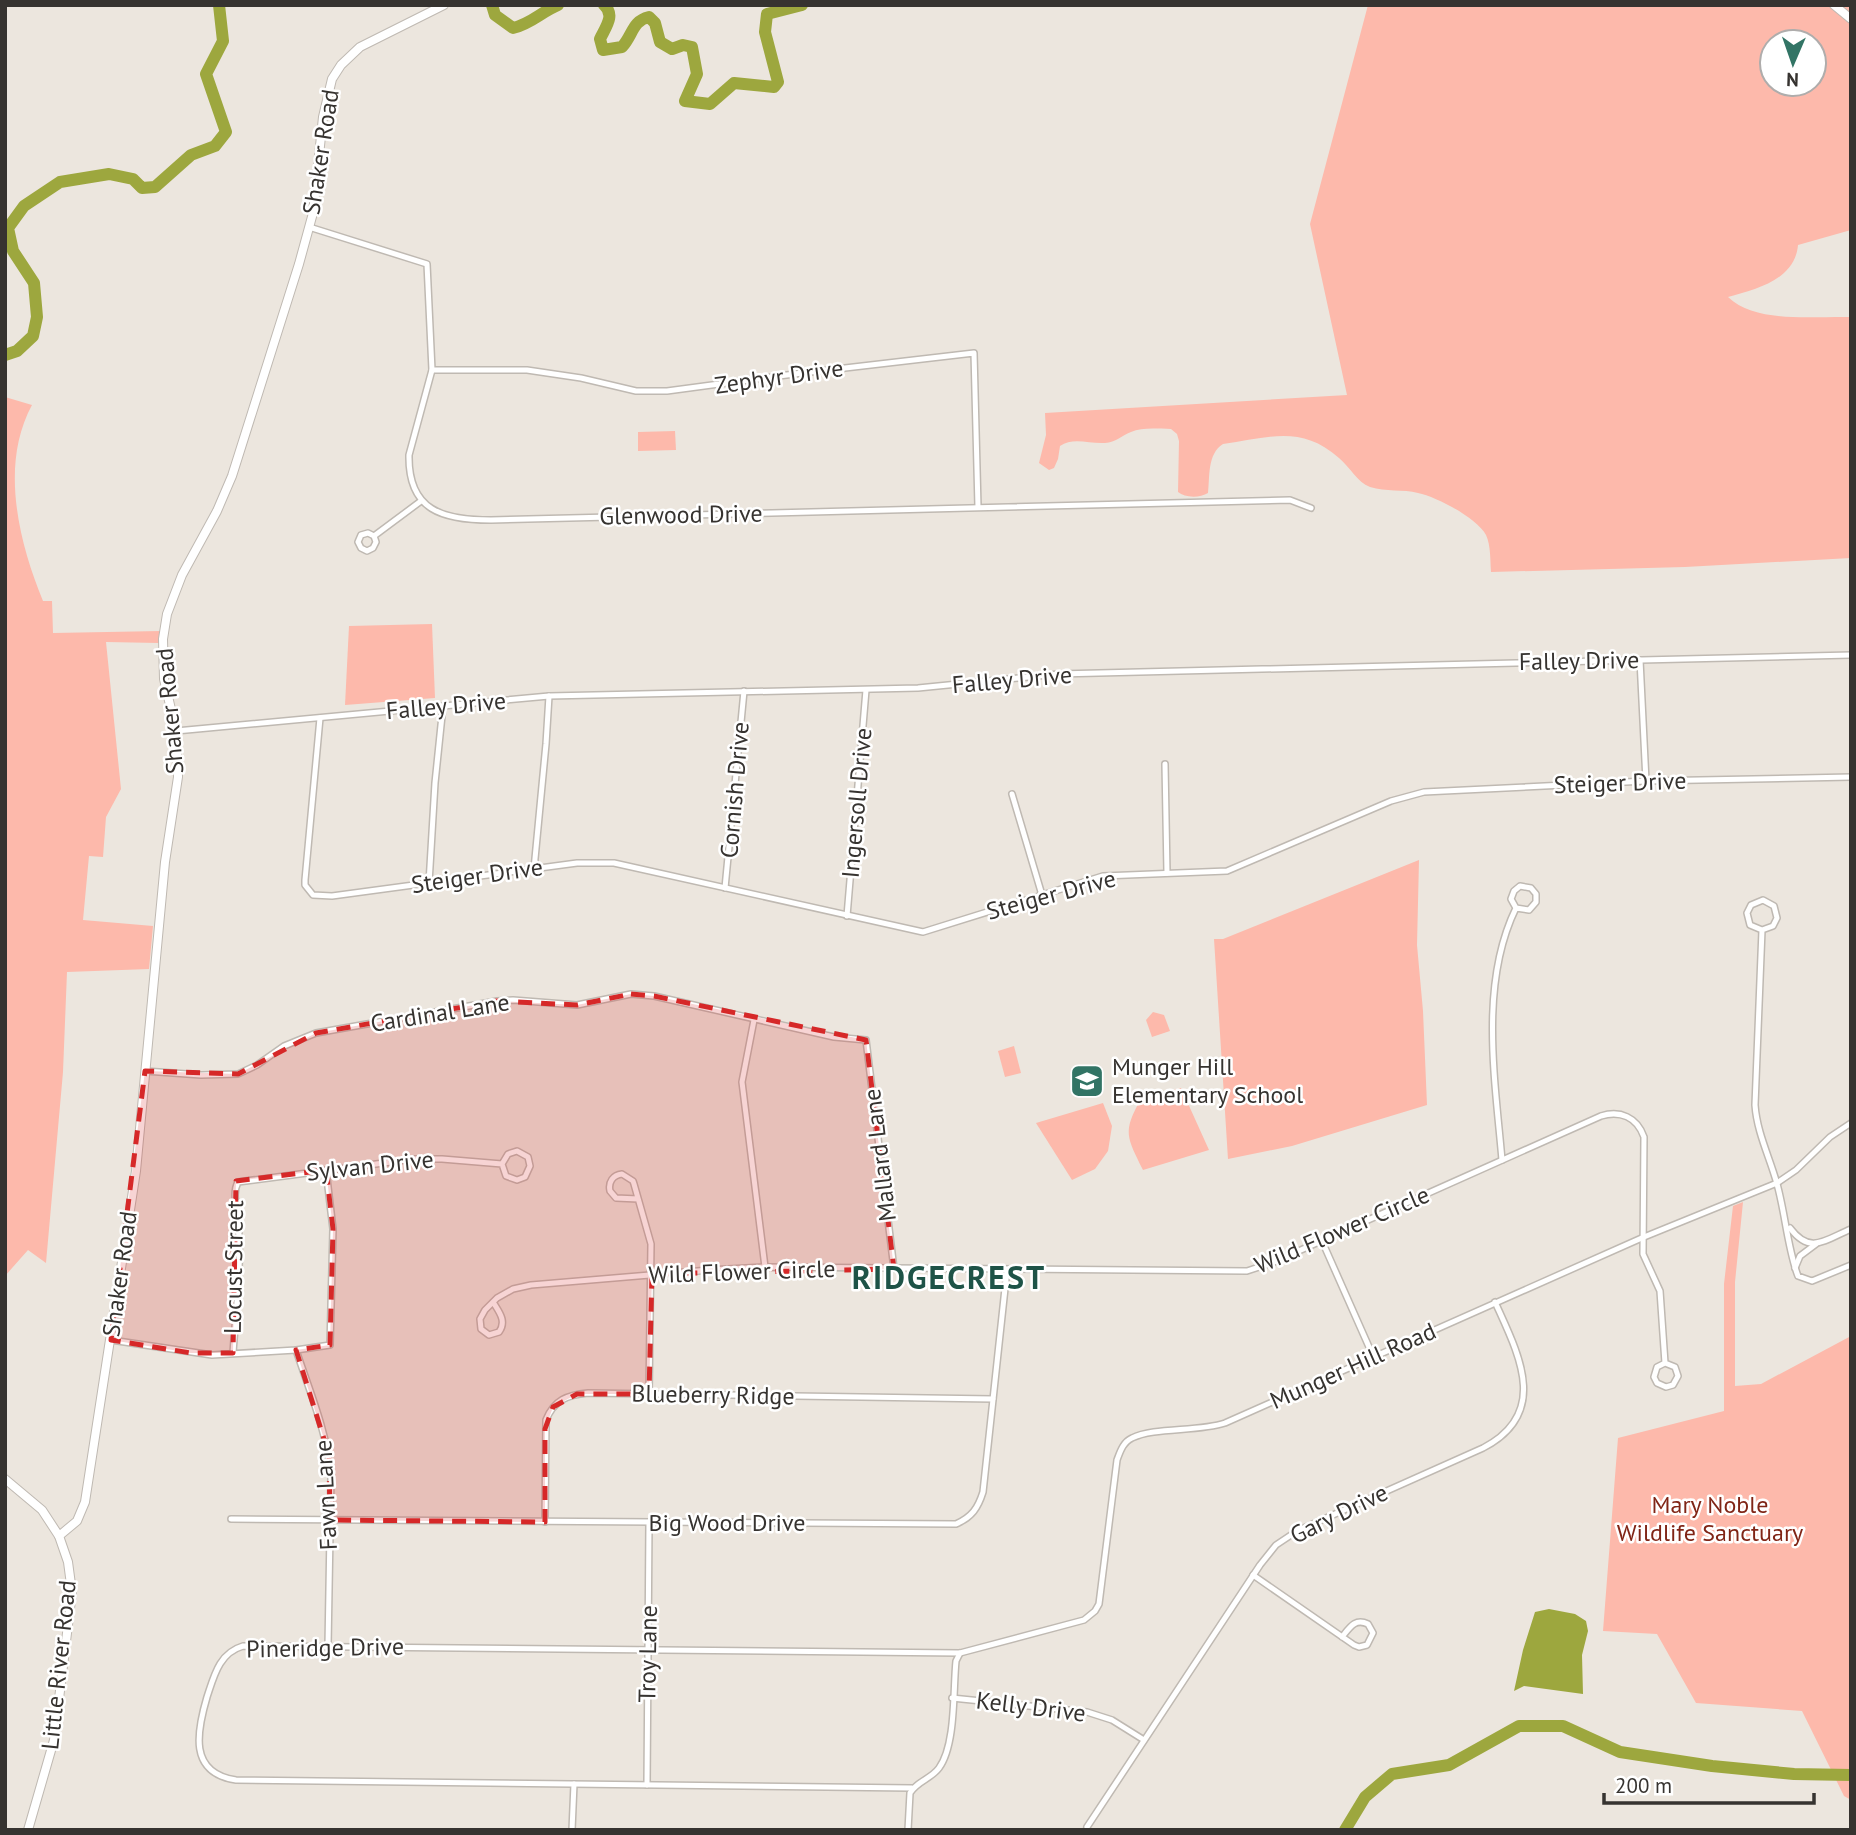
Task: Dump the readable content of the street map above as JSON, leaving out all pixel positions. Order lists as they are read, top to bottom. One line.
{"streets":{"street":["Shaker Road","Zephyr Drive","Glenwood Drive","Falley Drive","Steiger Drive","Cornish Drive","Ingersoll Drive","Cardinal Lane","Mallard Lane","Sylvan Drive","Wild Flower Circle","Locust Street","Munger Hill Road","Blueberry Ridge","Fawn Lane","Gary Drive","Big Wood Drive","Pineridge Drive","Troy Lane","Little River Road","Kelly Drive"]},"crossings":[["Shaker Road","Falley Drive"],["Shaker Road","Cardinal Lane"],["Shaker Road","Little River Road"],["Zephyr Drive","Glenwood Drive"],["Falley Drive","Steiger Drive"],["Falley Drive","Cornish Drive"],["Falley Drive","Ingersoll Drive"],["Steiger Drive","Cornish Drive"],["Steiger Drive","Ingersoll Drive"],["Cardinal Lane","Mallard Lane"],["Mallard Lane","Wild Flower Circle"],["Sylvan Drive","Locust Street"],["Wild Flower Circle","Munger Hill Road"],["Wild Flower Circle","Big Wood Drive"],["Munger Hill Road","Gary Drive"],["Munger Hill Road","Pineridge Drive"],["Blueberry Ridge","Big Wood Drive"],["Fawn Lane","Big Wood Drive"],["Fawn Lane","Pineridge Drive"],["Gary Drive","Kelly Drive"],["Big Wood Drive","Troy Lane"],["Pineridge Drive","Troy Lane"]],"districts":["RIDGECREST"],"parks":["Mary Noble Wildlife Sanctuary"],"places":{"school or university":["Munger Hill Elementary School"]},"scale_bar":"200 m","north":"bottom"}
